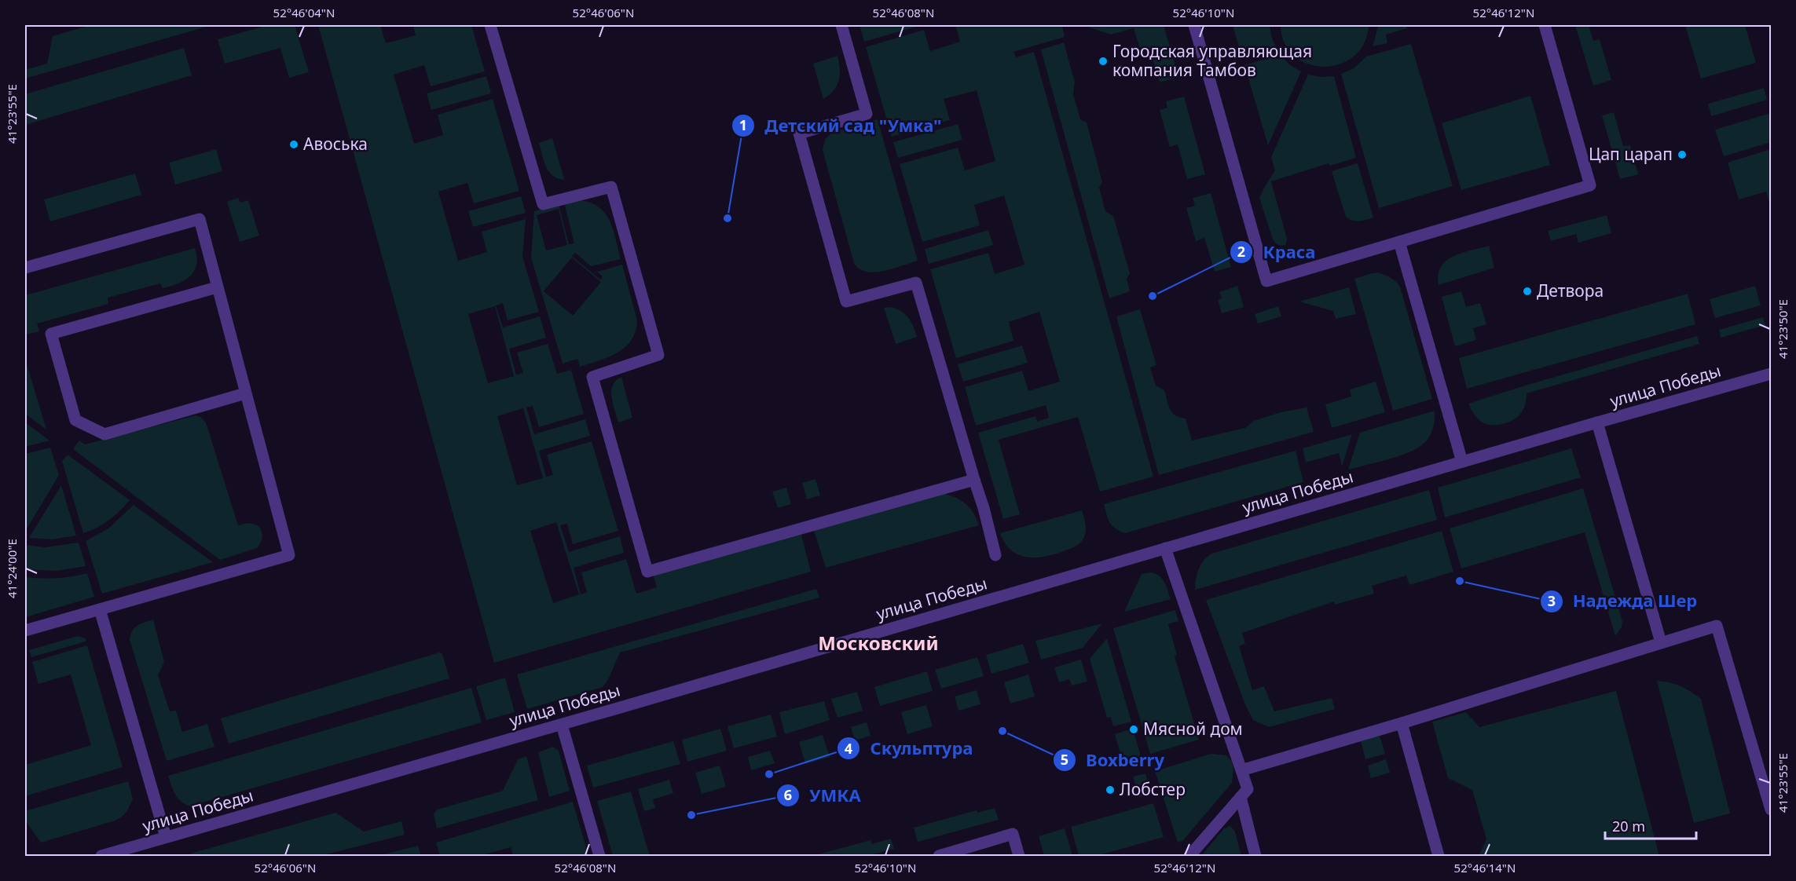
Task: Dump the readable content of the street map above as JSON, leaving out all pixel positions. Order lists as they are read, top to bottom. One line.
{"streets":{"street":["улица Победы"]},"districts":["Московский"],"places":["Городская управляющая компания Тамбов","Авоська","Цап царап","Детский сад \"Умка\"","Детвора","Краса","Надежда Шер","Мясной дом","Boxberry","Скульптура","Лобстер","УМКА"],"scale_bar":"20 m","coordinates":["52°46'04\"N","52°46'06\"N","52°46'08\"N","52°46'10\"N","52°46'12\"N","41°23'55\"E","41°23'50\"E","41°24'00\"E","52°46'14\"N"]}
